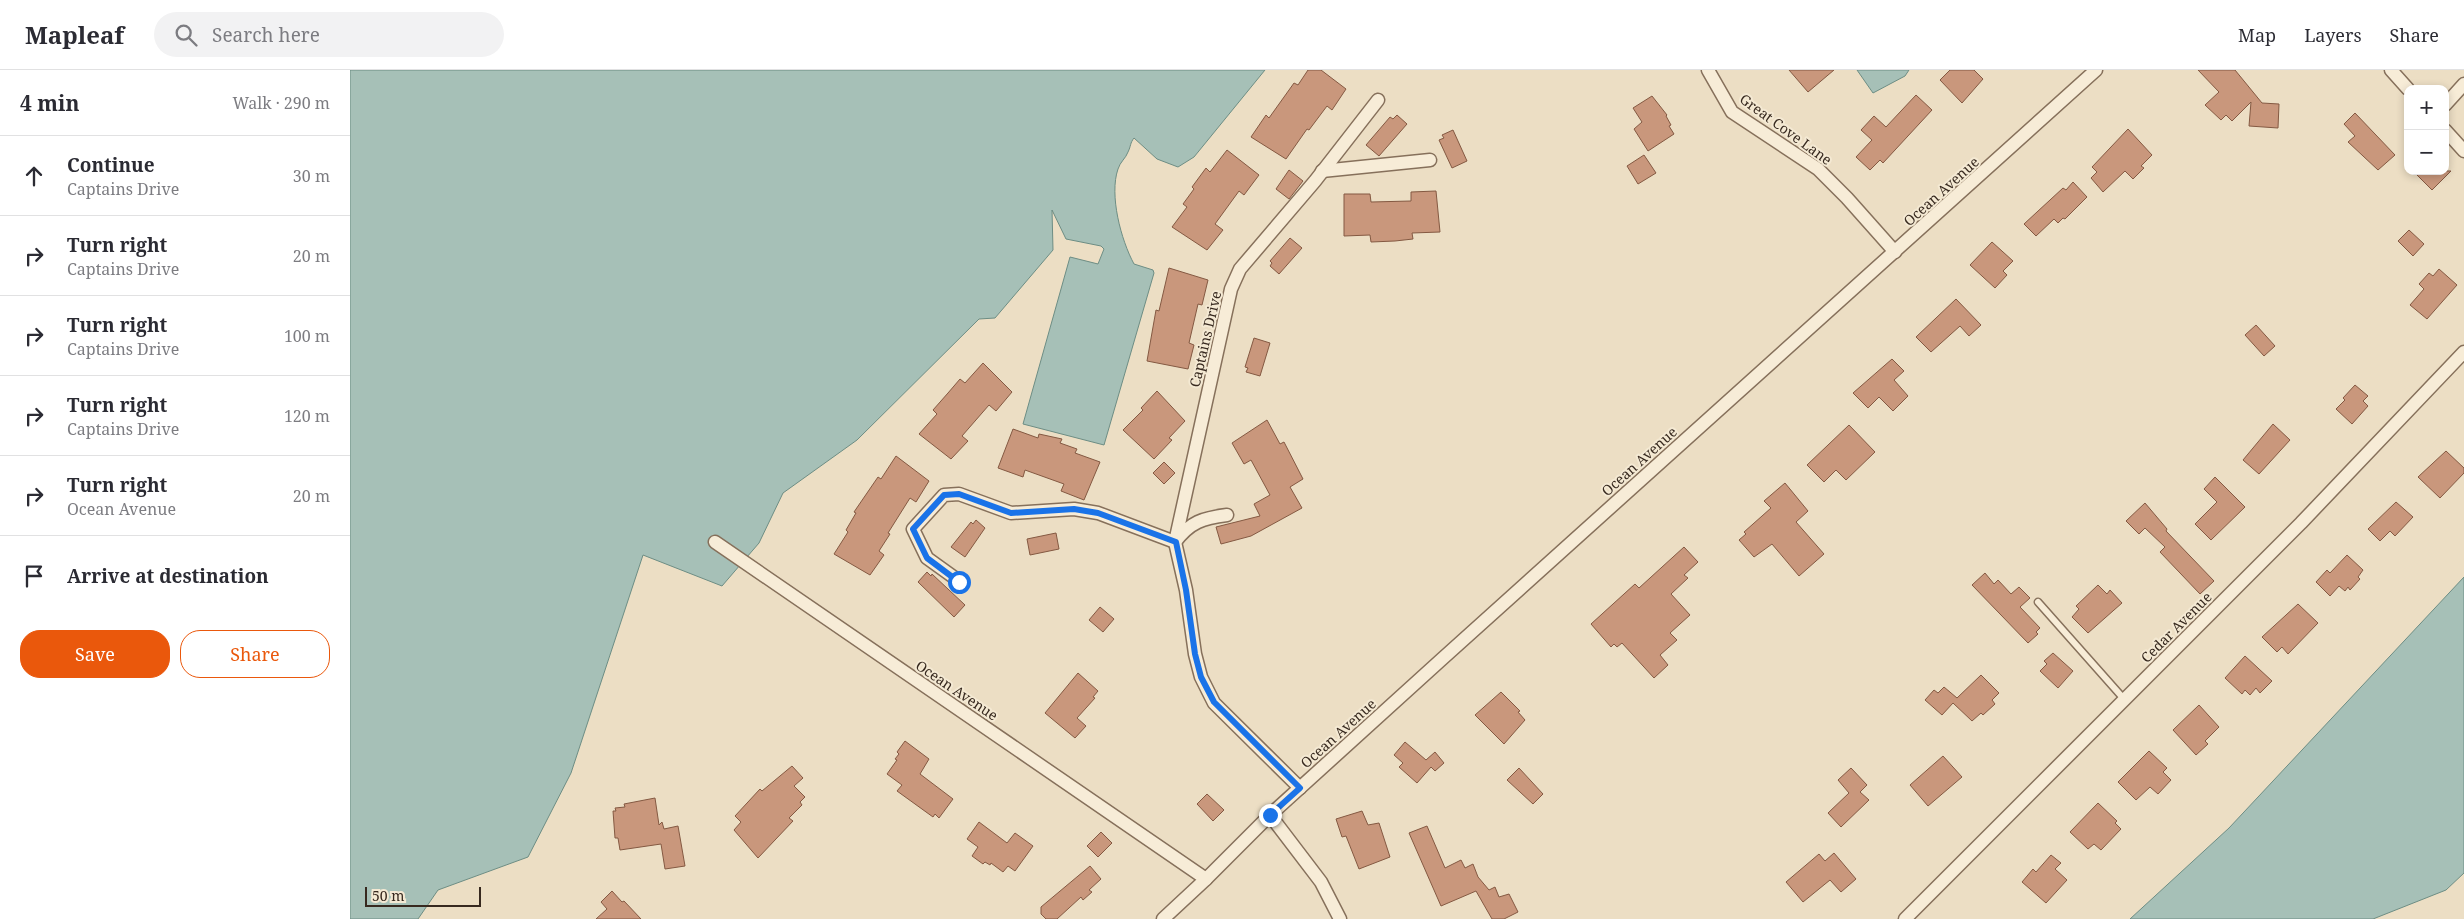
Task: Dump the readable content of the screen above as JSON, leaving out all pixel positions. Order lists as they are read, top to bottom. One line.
{"streets":{"street":["Great Cove Lane","Ocean Avenue","Captains Drive","Cedar Avenue"]},"crossings":[["Great Cove Lane","Ocean Avenue"],["Ocean Avenue","Captains Drive"]],"scale_bar":"50 m","page":{"header":"Mapleaf","search":"Search here","nav":["Map","Layers","Share"],"heading":["4 min","Walk · 290 m"],"map_buttons":["+","−"],"list":[["Continue","Captains Drive","30 m"],["Turn right","Captains Drive","20 m"],["Turn right","Captains Drive","100 m"],["Turn right","Captains Drive","120 m"],["Turn right","Ocean Avenue","20 m"],"Arrive at destination"],"buttons":["Save","Share"],"scale":"50 m"}}
